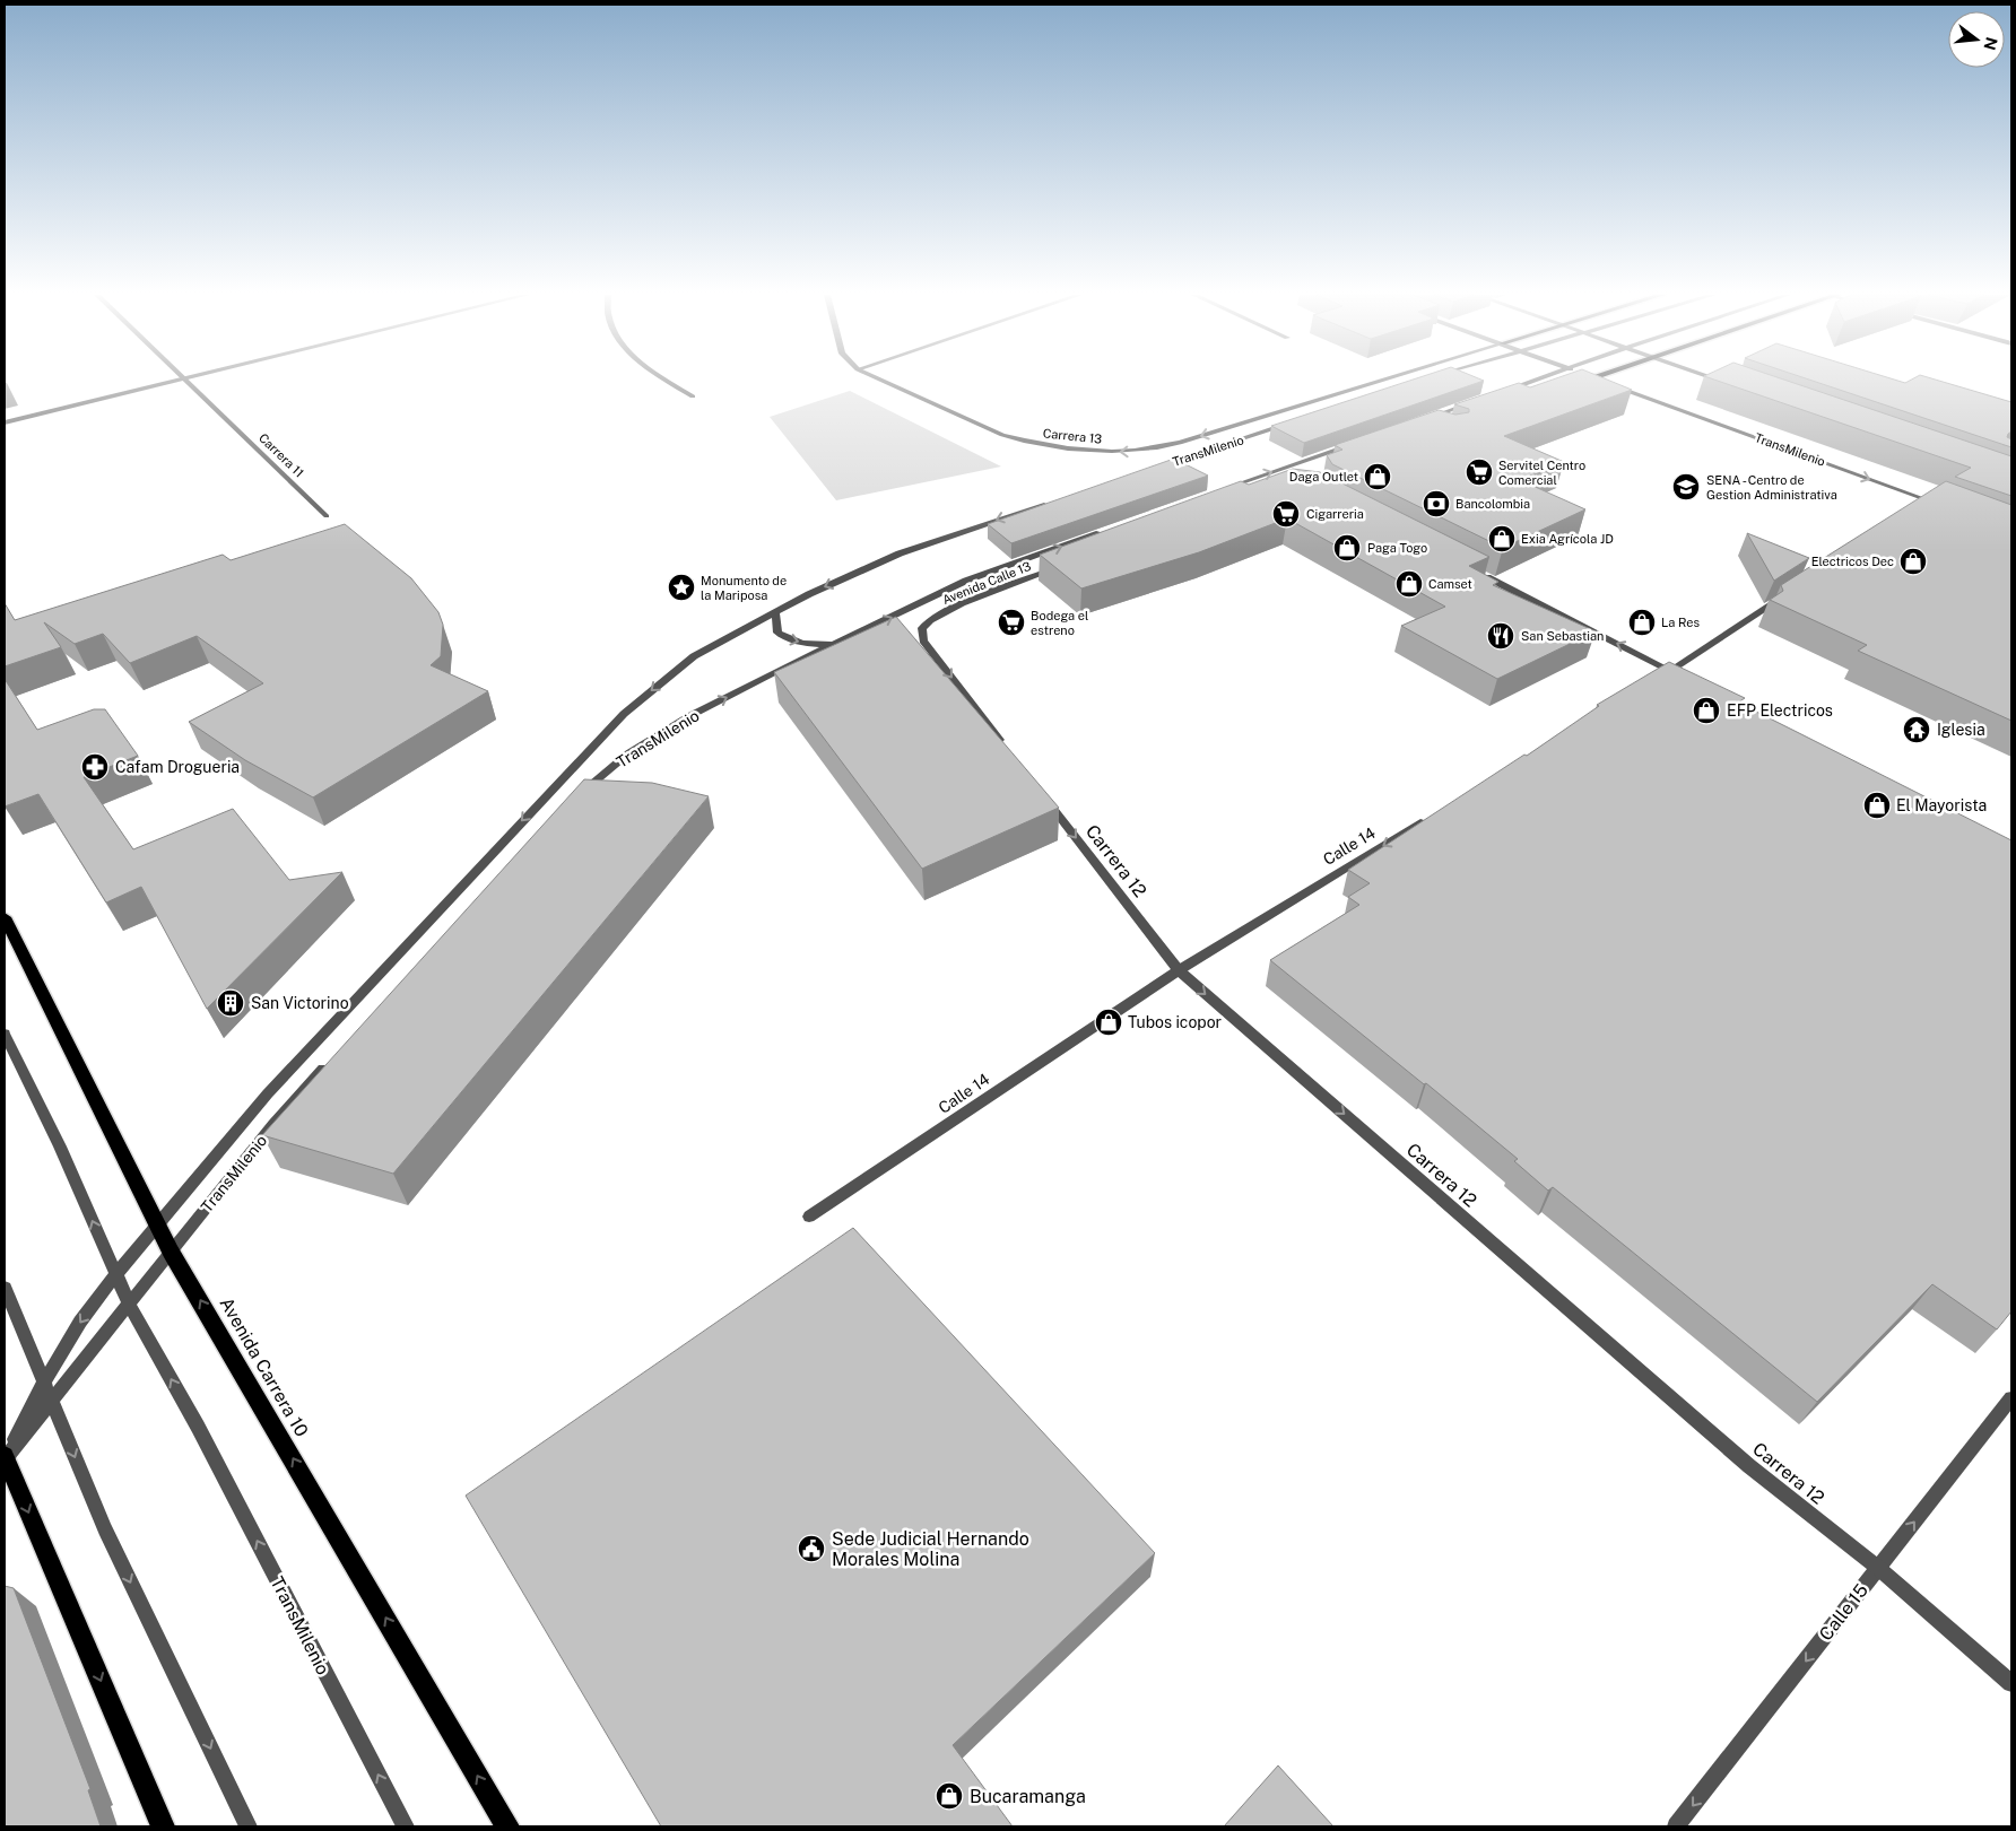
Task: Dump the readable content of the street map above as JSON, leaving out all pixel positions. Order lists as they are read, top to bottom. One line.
{"streets":{"main road":["Avenida Carrera 10"],"street":["Carrera 13","TransMilenio","Carrera 11","Avenida Calle 13","Calle 14","Carrera 12","Calle 15"]},"crossings":[["TransMilenio","Avenida Carrera 10"],["Calle 14","Carrera 12"],["Carrera 12","Calle 15"]],"one_way":["Carrera 13","Calle 14","Carrera 12","Avenida Carrera 10"],"places":{"supermarket":["Servitel Centro Comercial","Cigarreria","Bodega el estreno"],"shop":["Daga Outlet","Exia Agrícola JD","Paga Togo","Electricos Dec","Camset","La Res","EFP Electricos","El Mayorista","Tubos icopor","Bucaramanga"],"school or university":["SENA - Centro de Gestion Administrativa"],"bank":["Bancolombia"],"place":["Monumento de la Mariposa"],"restaurant":["San Sebastian"],"temple":["Iglesia"],"pharmacy":["Cafam Drogueria"],"building":["San Victorino"],"public building":["Sede Judicial Hernando Morales Molina"]},"north":"right"}
